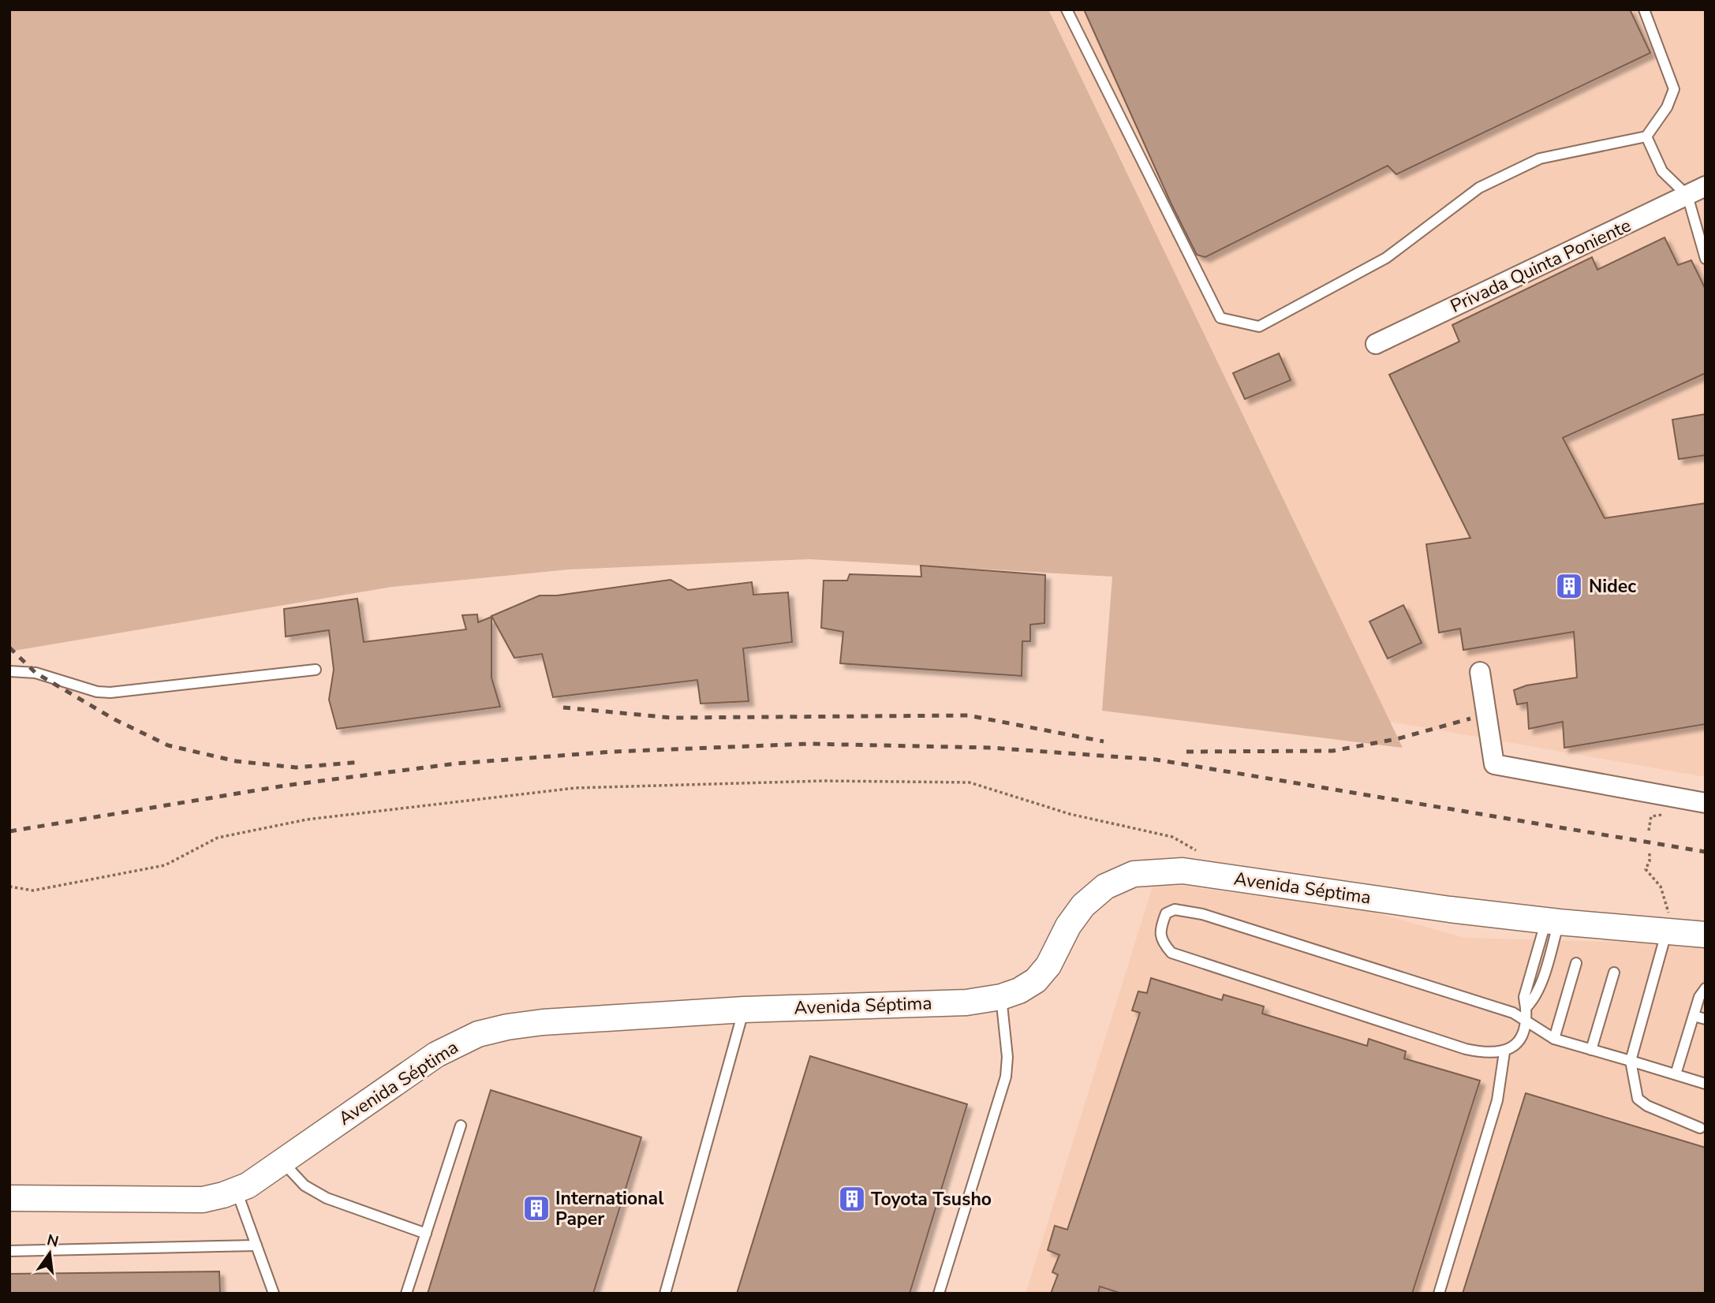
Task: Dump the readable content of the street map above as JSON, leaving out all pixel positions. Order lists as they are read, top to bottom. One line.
{"streets":{"street":["Privada Quinta Poniente","Avenida Séptima"]},"places":{"building":["Nidec","Toyota Tsusho","International Paper"]},"north":"top"}
